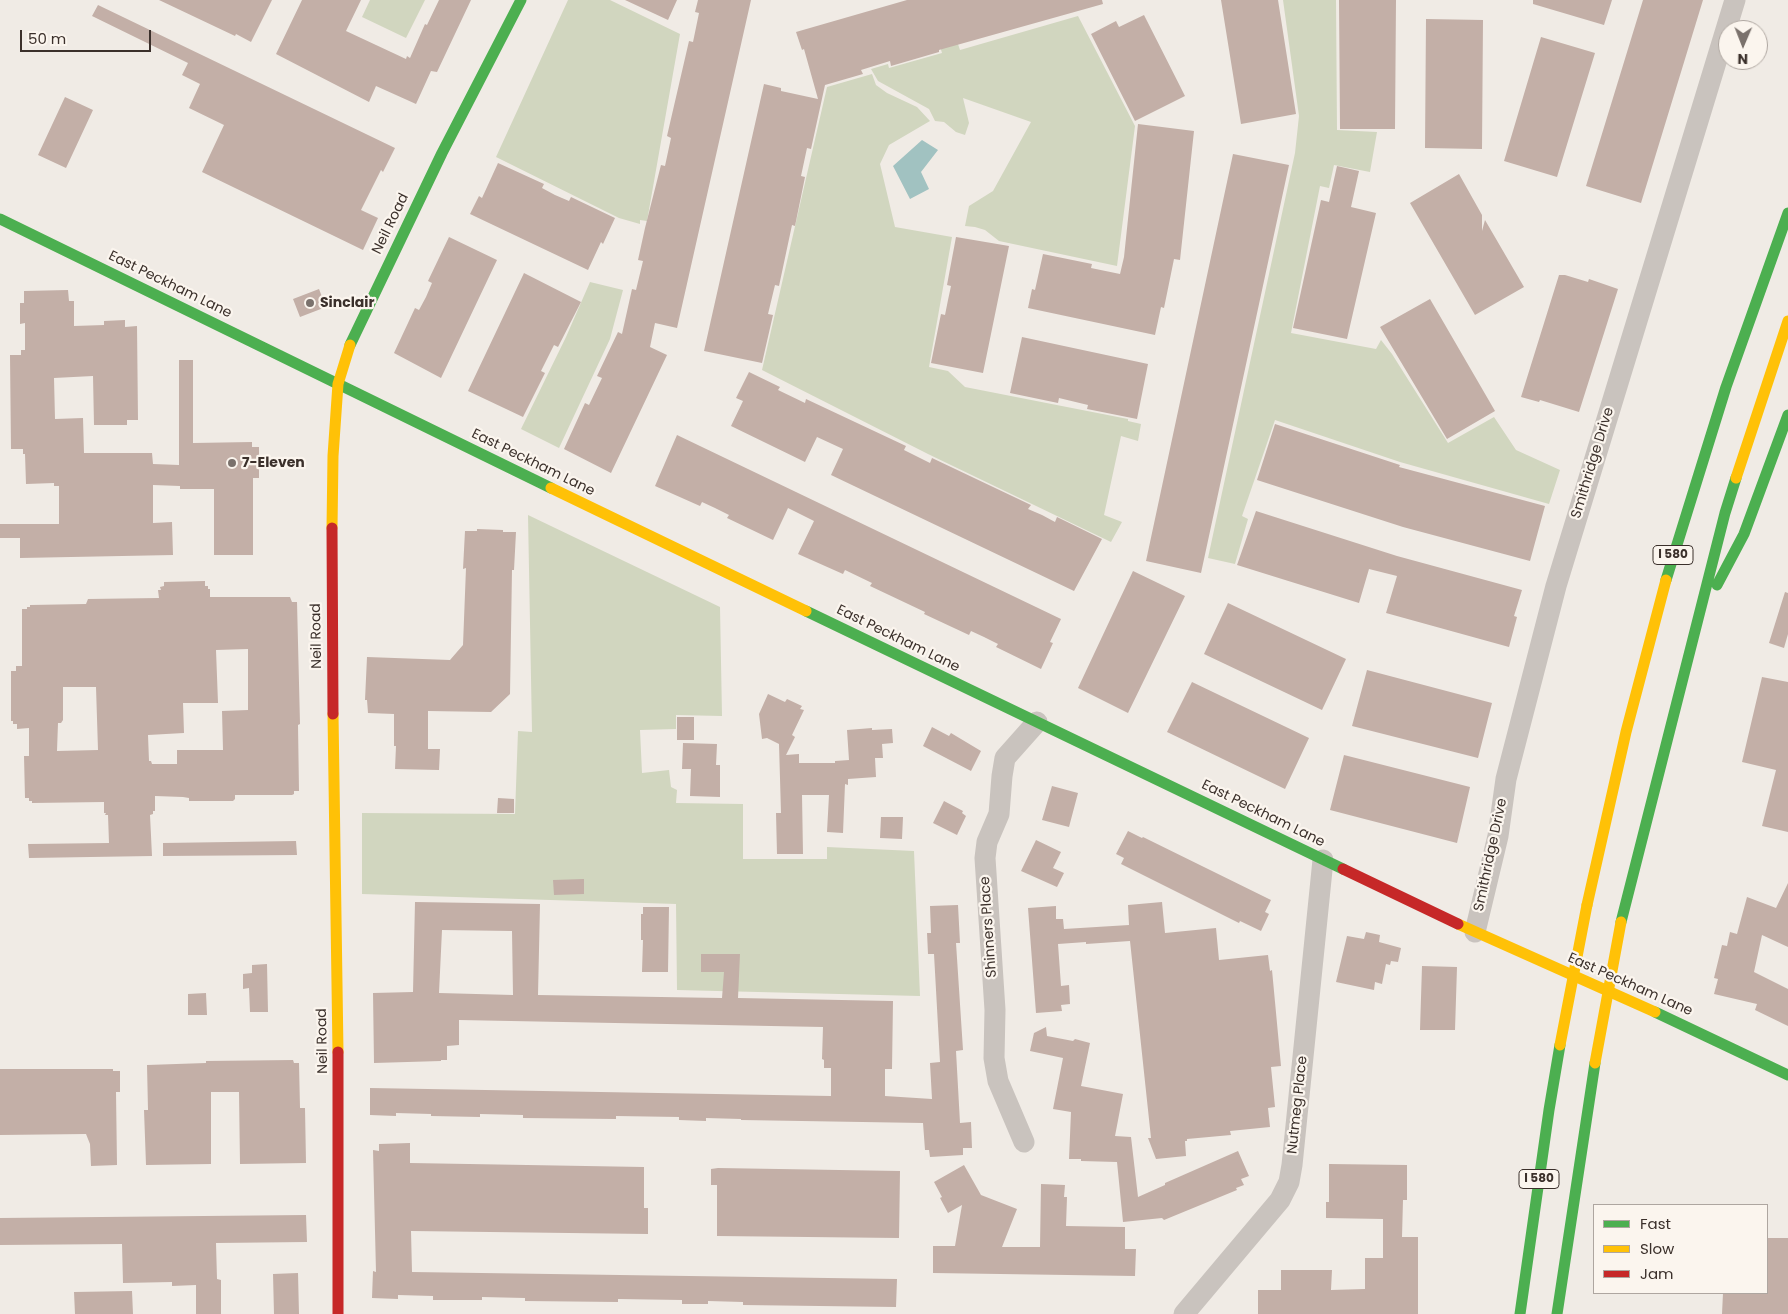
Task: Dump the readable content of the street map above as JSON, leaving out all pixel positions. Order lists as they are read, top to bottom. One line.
{"streets":{"main road":["Neil Road","East Peckham Lane","I 580"],"street":["Smithridge Drive","Shinners Place","Nutmeg Place"]},"crossings":[["Neil Road","East Peckham Lane"],["East Peckham Lane","Smithridge Drive"],["East Peckham Lane","Shinners Place"],["East Peckham Lane","Nutmeg Place"]],"places":["Sinclair","7-Eleven"],"legend":["Fast","Slow","Jam"],"scale_bar":"50 m","north":"bottom"}
